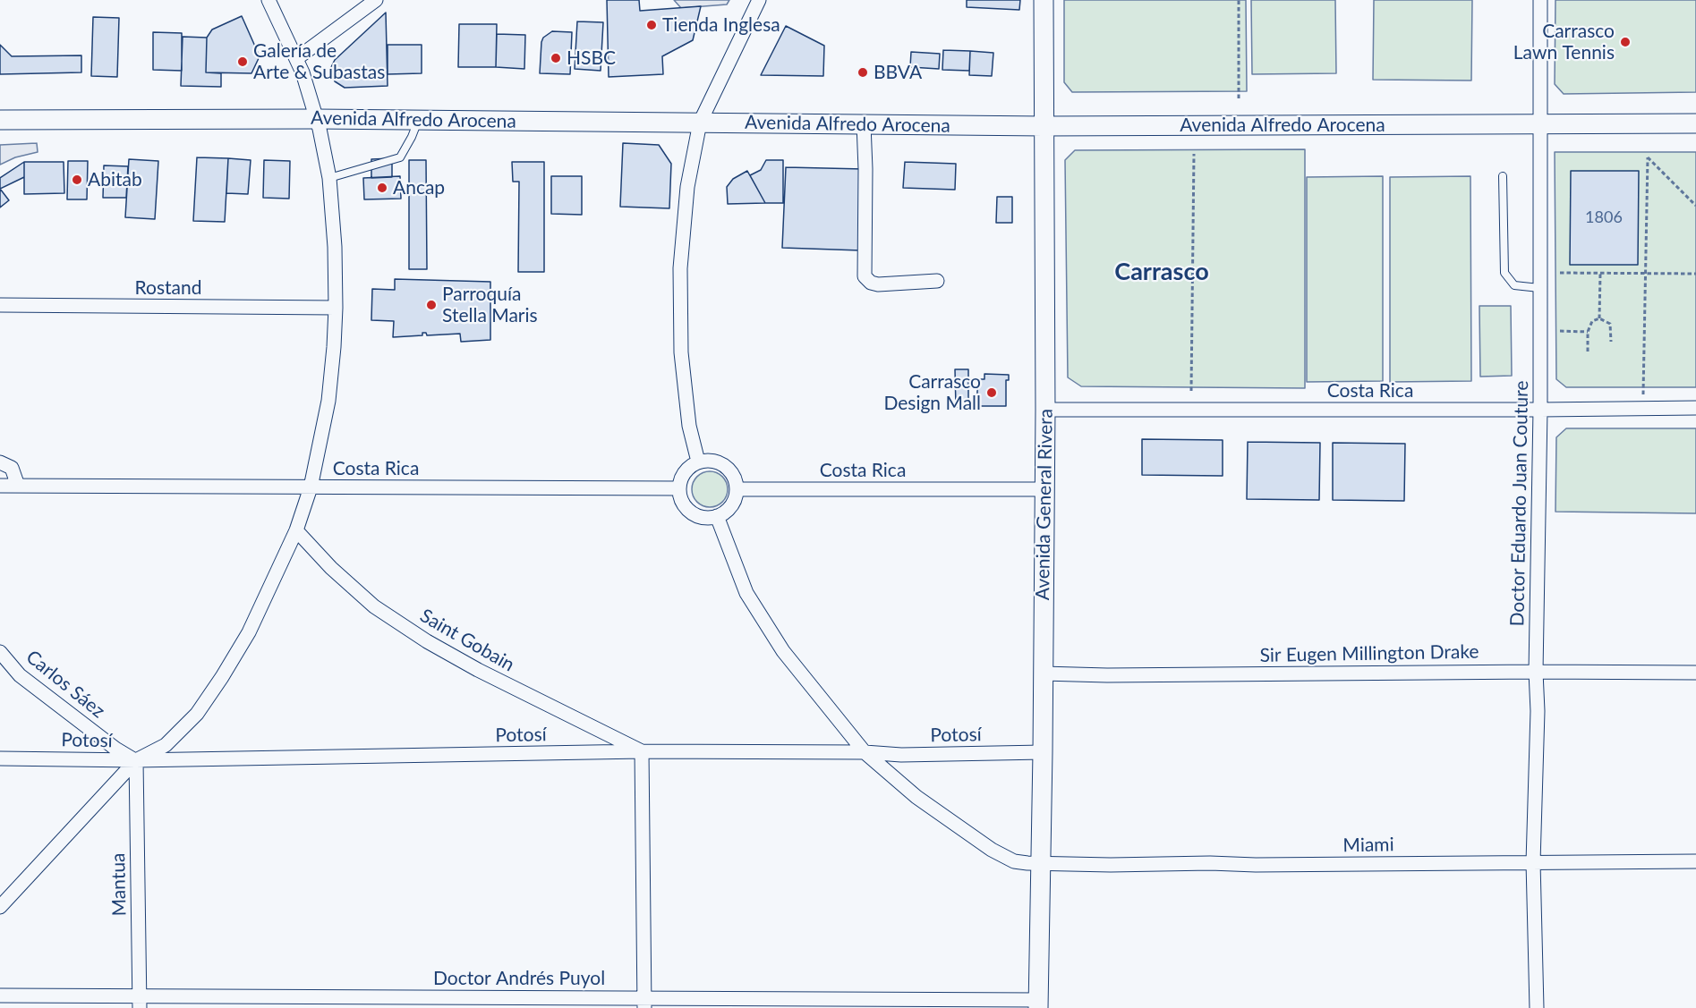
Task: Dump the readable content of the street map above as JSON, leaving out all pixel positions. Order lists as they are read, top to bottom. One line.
{"streets":{"street":["Avenida Alfredo Arocena","Rostand","Costa Rica","Doctor Eduardo Juan Couture","Avenida General Rivera","Saint Gobain","Sir Eugen Millington Drake","Carlos Sáez","Potosí","Miami","Mantua","Doctor Andrés Puyol"]},"crossings":[["Avenida Alfredo Arocena","Doctor Eduardo Juan Couture"],["Avenida Alfredo Arocena","Avenida General Rivera"],["Costa Rica","Doctor Eduardo Juan Couture"],["Costa Rica","Avenida General Rivera"],["Costa Rica","Miami"],["Doctor Eduardo Juan Couture","Sir Eugen Millington Drake"],["Doctor Eduardo Juan Couture","Miami"],["Avenida General Rivera","Sir Eugen Millington Drake"],["Avenida General Rivera","Potosí"],["Avenida General Rivera","Miami"],["Avenida General Rivera","Doctor Andrés Puyol"],["Saint Gobain","Potosí"],["Carlos Sáez","Potosí"],["Carlos Sáez","Mantua"],["Potosí","Miami"],["Potosí","Mantua"],["Mantua","Doctor Andrés Puyol"]],"districts":["Carrasco"],"places":["Tienda Inglesa","Carrasco Lawn Tennis","HSBC","Galería de Arte & Subastas","BBVA","Abitab","Ancap","Parroquía Stella Maris","Carrasco Design Mall"],"house_numbers":["1806"]}
